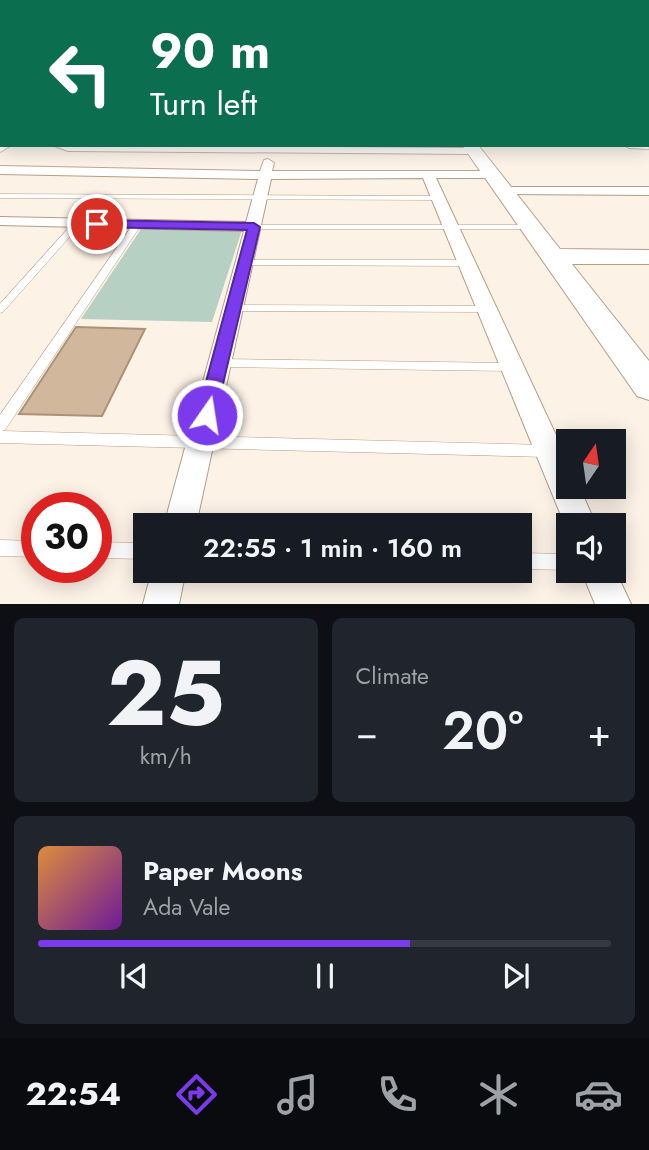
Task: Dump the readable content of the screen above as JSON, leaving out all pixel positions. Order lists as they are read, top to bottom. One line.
{"north":"top","page":{"turn":["90 m","Turn left"],"limit":"30","trip":"22:55 · 1 min · 160 m","tile":[["25","km/h"],"Climate"],"heat":["−","20°","+"],"song":["Paper Moons","Ada Vale"],"tabs":"22:54"}}
